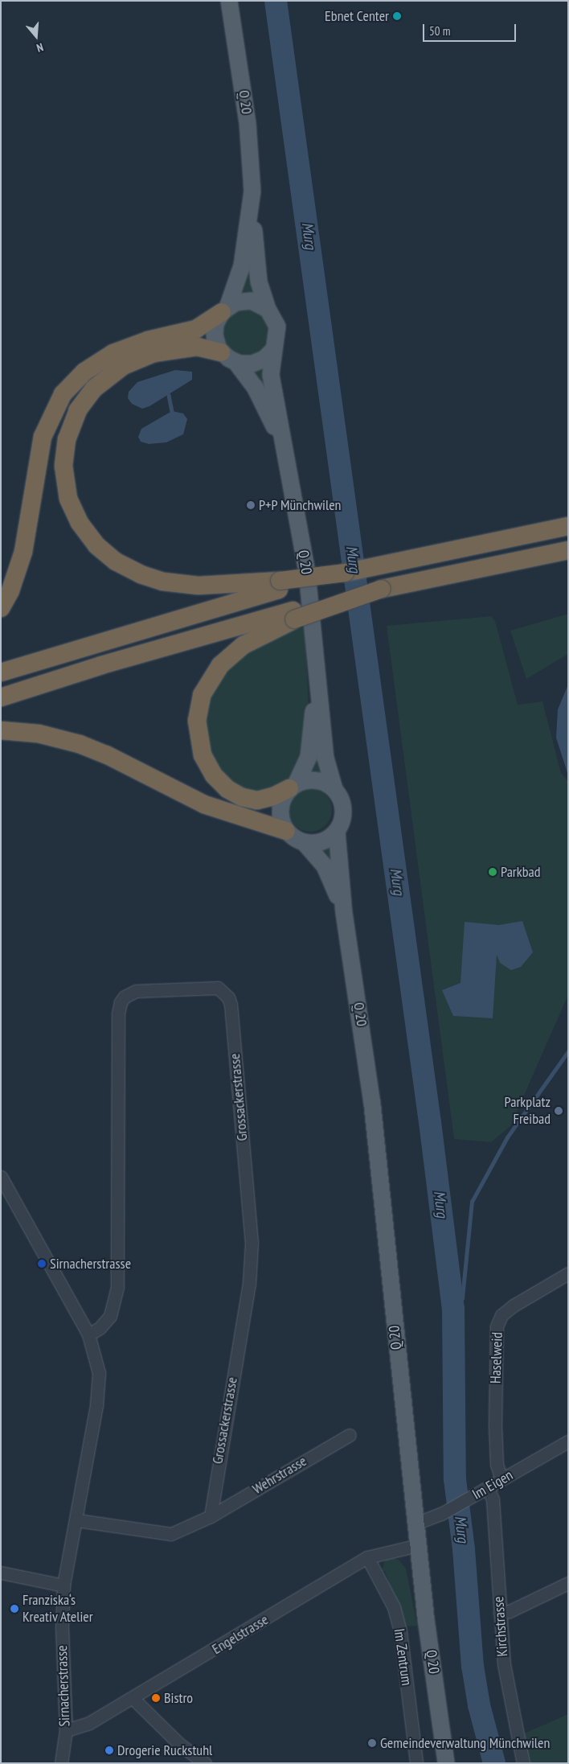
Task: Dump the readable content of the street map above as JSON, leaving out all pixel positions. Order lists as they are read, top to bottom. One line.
{"streets":{"main road":["Q 20"],"street":["Grossackerstrasse","Haselweid","Wehrstrasse","Im Eigen","Kirchstrasse","Engelstrasse","Im Zentrum","Sirnacherstrasse"]},"crossings":[["Q 20","Im Eigen"],["Q 20","Engelstrasse"],["Grossackerstrasse","Wehrstrasse"],["Grossackerstrasse","Sirnacherstrasse"],["Haselweid","Im Eigen"],["Im Eigen","Kirchstrasse"],["Engelstrasse","Im Zentrum"],["Engelstrasse","Sirnacherstrasse"]],"water":["Murg"],"places":["Ebnet Center","P+P Münchwilen","Parkbad","Parkplatz Freibad","Sirnacherstrasse","Franziska‘s Kreativ Atelier","Bistro","Gemeindeverwaltung Münchwilen","Drogerie Ruckstuhl"],"scale_bar":"50 m","north":"bottom"}
